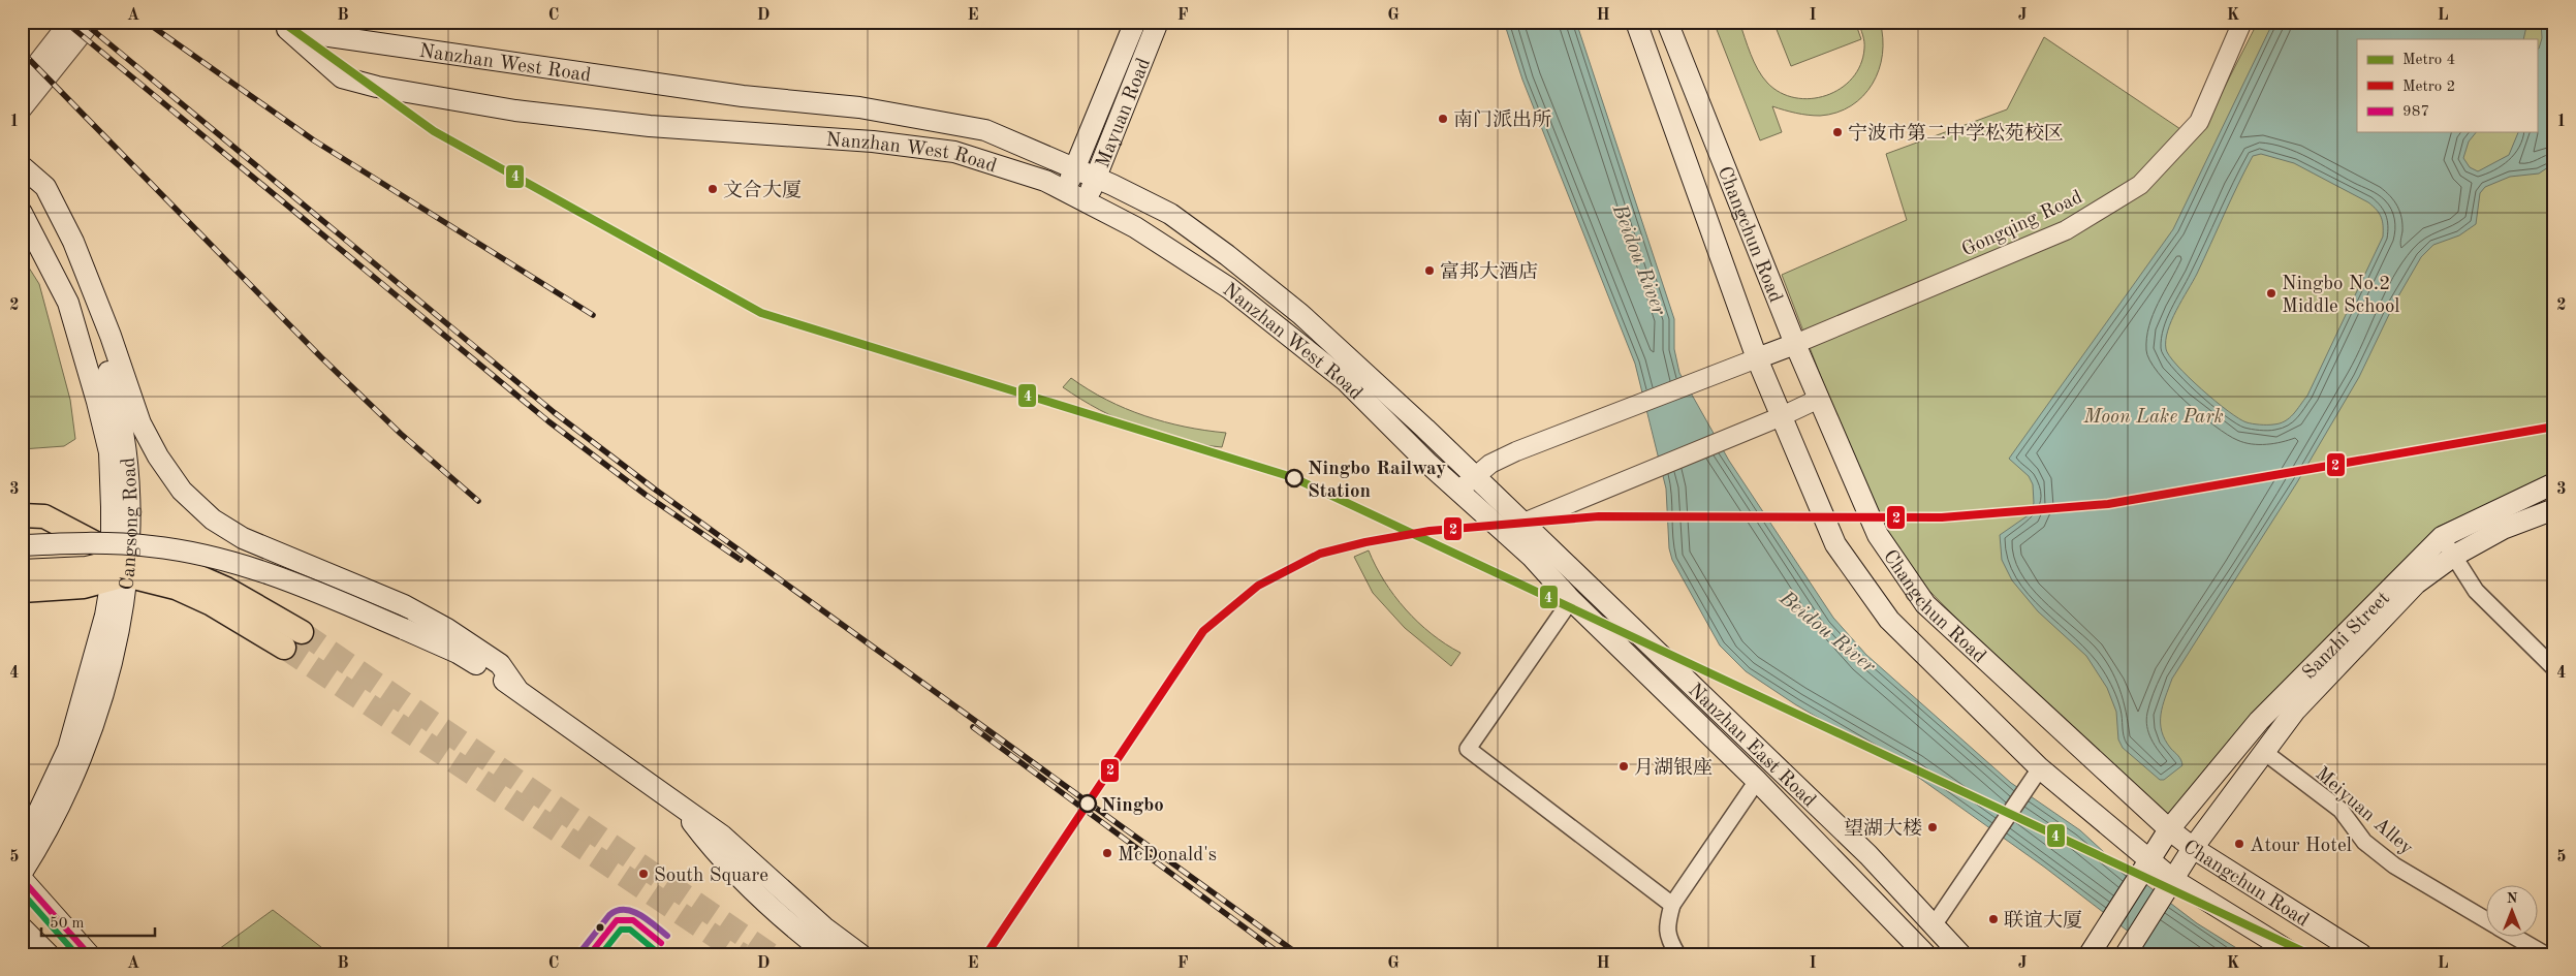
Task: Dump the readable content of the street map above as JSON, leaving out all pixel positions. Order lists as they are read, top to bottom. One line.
{"streets":{"main road":["Nanzhan West Road","Mayuan Road","Changchun Road","Cangsong Road","Sanzhi Street","Nanzhan East Road"],"street":["Gongqing Road","Meiyuan Alley"]},"crossings":[["Nanzhan West Road","Mayuan Road"],["Nanzhan West Road","Nanzhan East Road"],["Gongqing Road","Changchun Road"],["Changchun Road","Sanzhi Street"],["Sanzhi Street","Meiyuan Alley"]],"water":["Beidou River"],"parks":["Moon Lake Park"],"places":["南门派出所","宁波市第二中学松苑校区","文合大厦","富邦大酒店","Ningbo No.2 Middle School","Ningbo Railway Station","月湖银座","Ningbo","望湖大楼","Atour Hotel","McDonald's","South Square","联谊大厦"],"lines":["metro line 4","metro line 2","transit line 987"],"legend":["Metro 4","Metro 2","987"],"scale_bar":"50 m","north":"top","grid":{"columns":["A","B","C","D","E","F","G","H","I","J","K","L"],"rows":["1","2","3","4","5"]}}
